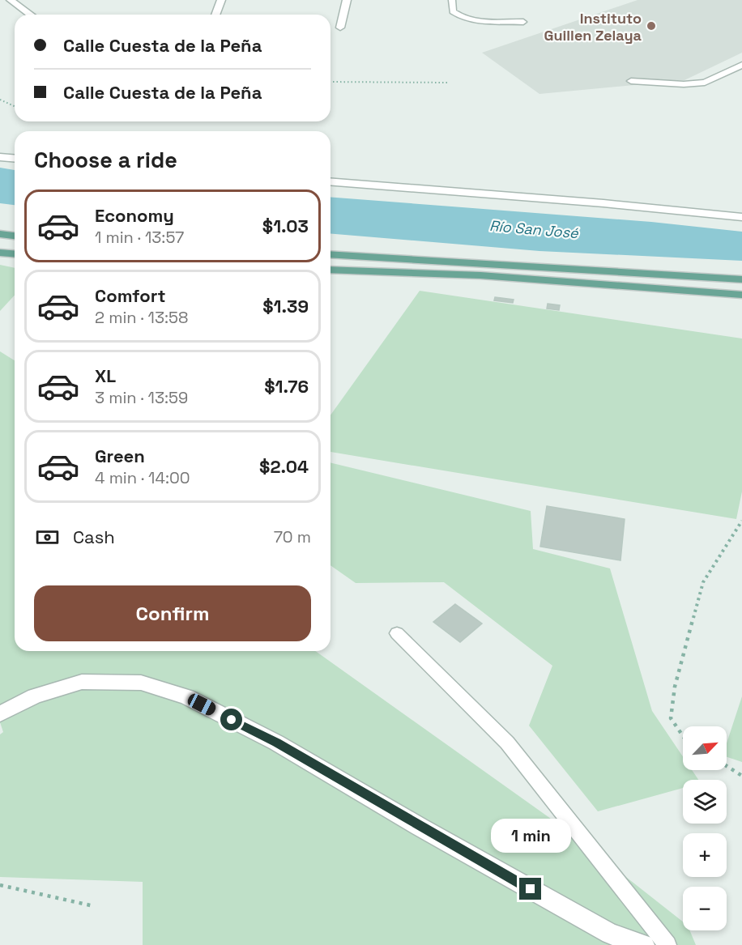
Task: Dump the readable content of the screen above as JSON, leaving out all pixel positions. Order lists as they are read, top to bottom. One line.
{"water":["Río San José"],"places":["Instituto Guillen Zelaya"],"north":"top right","page":{"banner":["Calle Cuesta de la Peña","Calle Cuesta de la Peña"],"heading":"Choose a ride","list":[{"name":"Economy","note":"1 min · 13:57","value":"$1.03"},{"name":"Comfort","note":"2 min · 13:58","value":"$1.39"},{"name":"XL","note":"3 min · 13:59","value":"$1.76"},{"name":"Green","note":"4 min · 14:00","value":"$2.04"}],"pay":["Cash","70 m"],"buttons":"Confirm","map_buttons":["+","−"],"bubble":"1 min"}}
